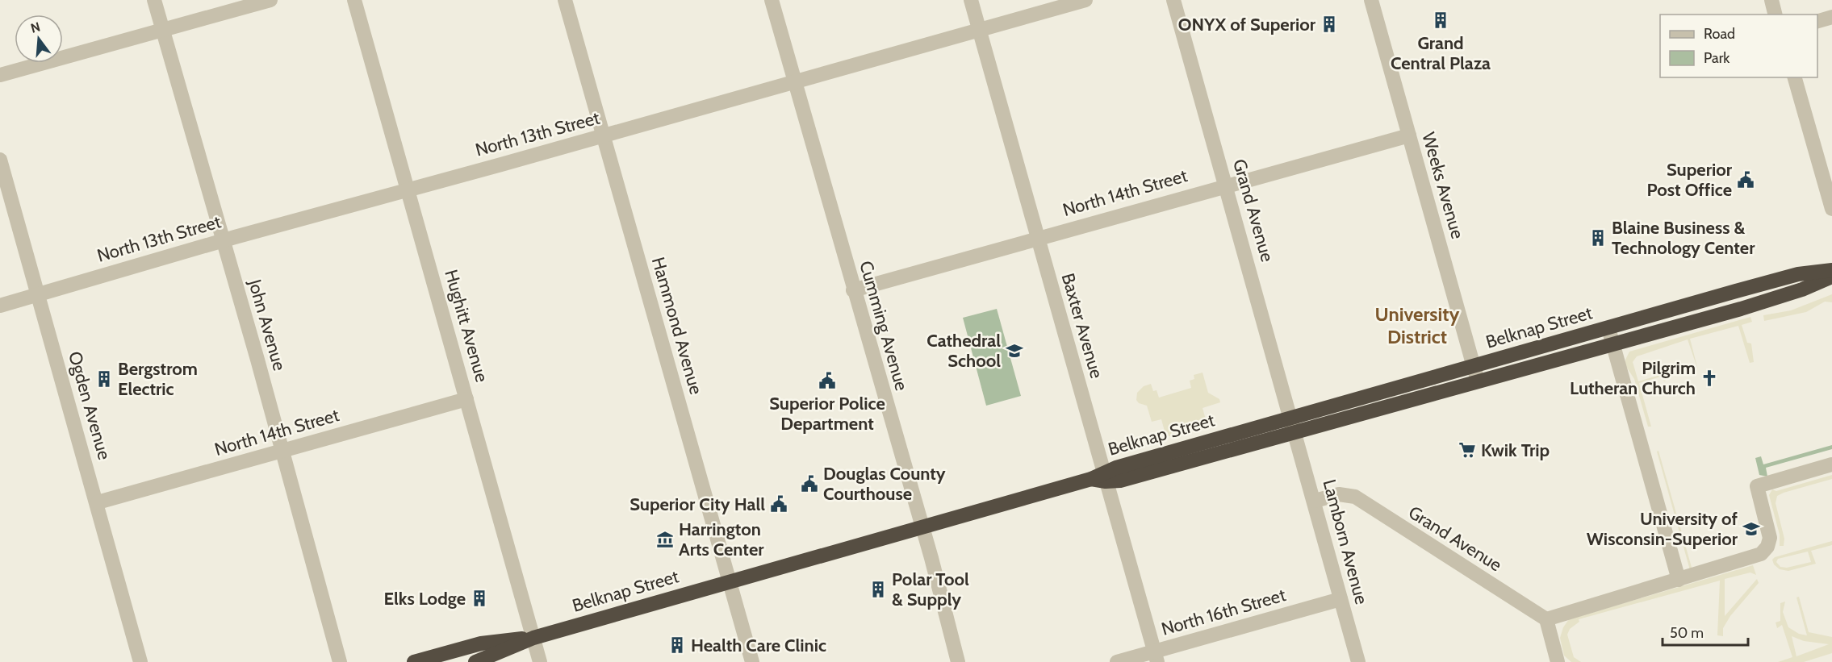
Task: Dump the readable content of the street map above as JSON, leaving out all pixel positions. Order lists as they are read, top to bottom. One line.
{"streets":{"highway":["Belknap Street"],"street":["North 13th Street","Weeks Avenue","North 14th Street","Grand Avenue","John Avenue","Hughitt Avenue","Hammond Avenue","Cumming Avenue","Baxter Avenue","Ogden Avenue","Lamborn Avenue","North 16th Street"]},"crossings":[["North 13th Street","John Avenue"],["North 13th Street","Hughitt Avenue"],["North 13th Street","Hammond Avenue"],["North 13th Street","Cumming Avenue"],["North 13th Street","Baxter Avenue"],["North 13th Street","Ogden Avenue"],["Weeks Avenue","North 14th Street"],["Weeks Avenue","Belknap Street"],["North 14th Street","Grand Avenue"],["North 14th Street","John Avenue"],["North 14th Street","Hughitt Avenue"],["North 14th Street","Cumming Avenue"],["North 14th Street","Baxter Avenue"],["North 14th Street","Ogden Avenue"],["Grand Avenue","Belknap Street"],["Grand Avenue","Lamborn Avenue"],["Hughitt Avenue","Belknap Street"],["Hammond Avenue","Belknap Street"],["Cumming Avenue","Belknap Street"],["Baxter Avenue","Belknap Street"],["Baxter Avenue","North 16th Street"],["Belknap Street","Lamborn Avenue"],["Lamborn Avenue","North 16th Street"]],"districts":["University District"],"places":{"building":["Grand Central Plaza","ONYX of Superior","Blaine Business & Technology Center","Bergstrom Electric","Polar Tool & Supply","Elks Lodge","Health Care Clinic"],"public building":["Superior Post Office","Superior Police Department","Douglas County Courthouse","Superior City Hall"],"school or university":["Cathedral School","University of Wisconsin-Superior"],"church":["Pilgrim Lutheran Church"],"supermarket":["Kwik Trip"],"museum":["Harrington Arts Center"]},"legend":["Road","Park"],"scale_bar":"50 m","north":"top"}
